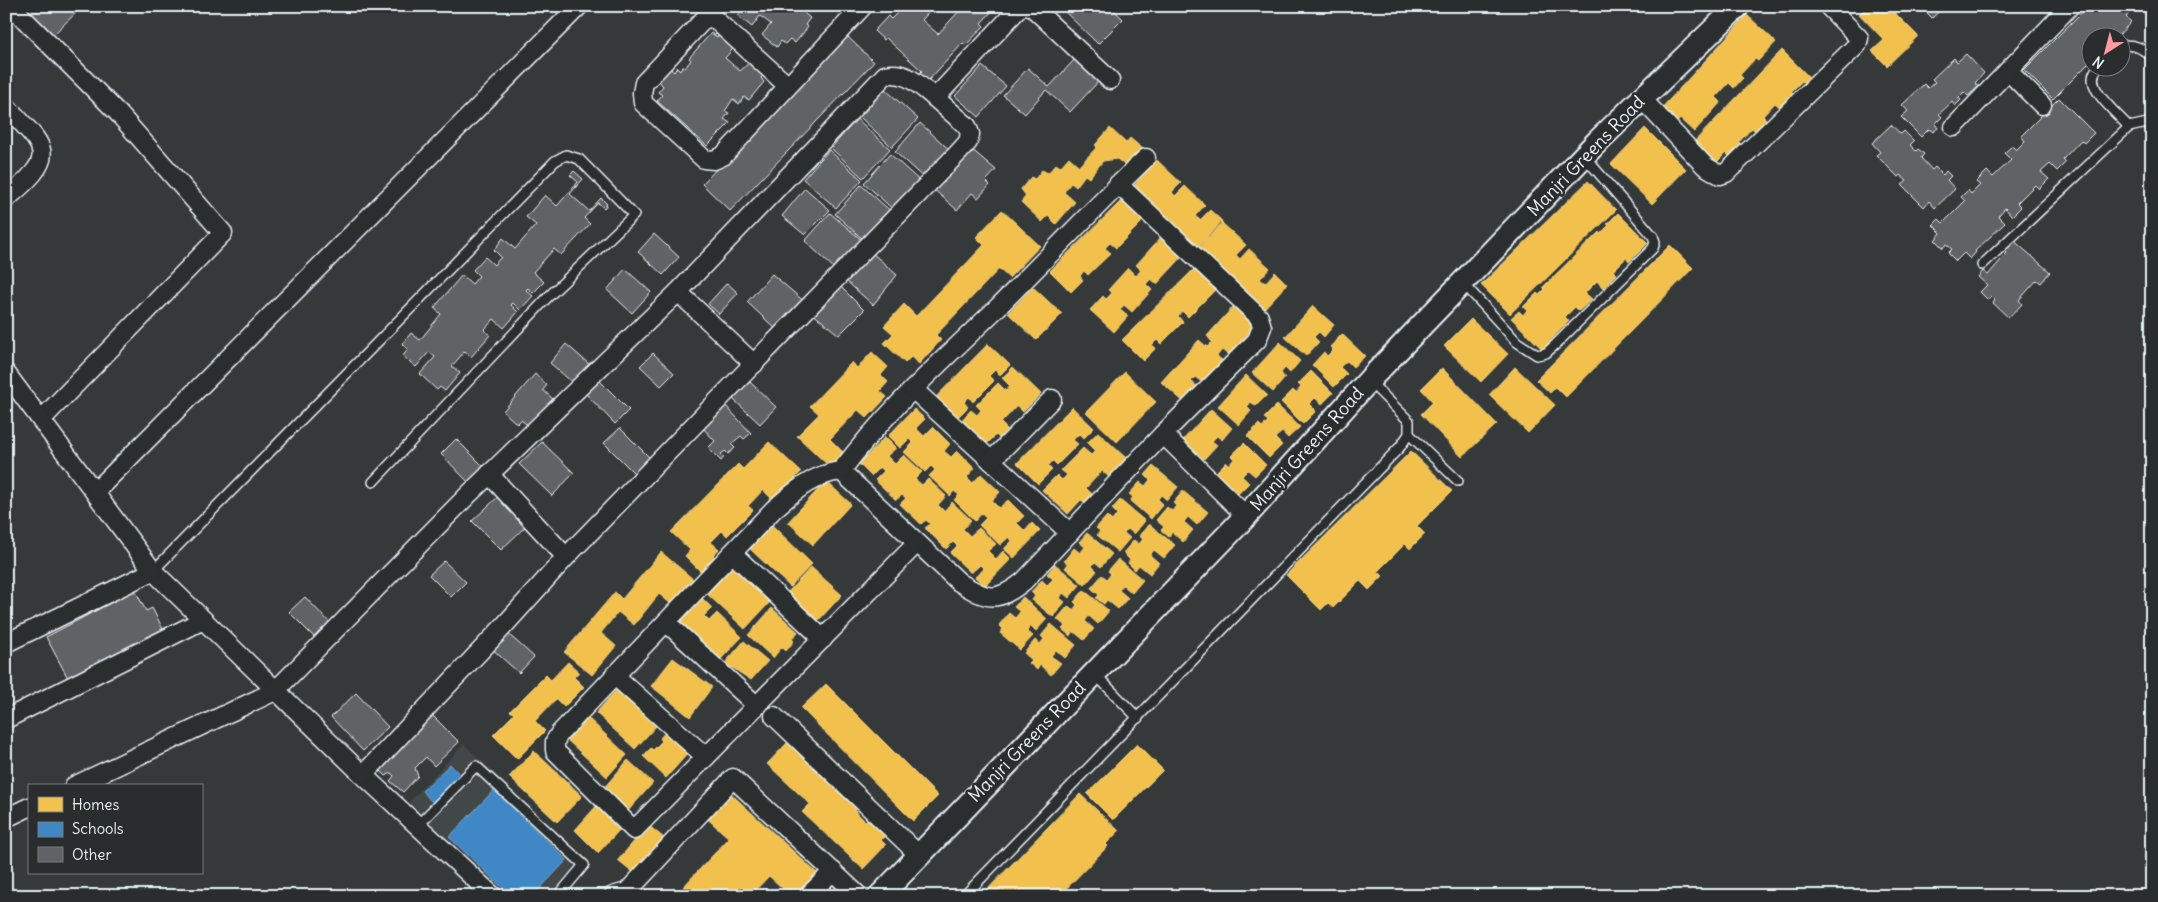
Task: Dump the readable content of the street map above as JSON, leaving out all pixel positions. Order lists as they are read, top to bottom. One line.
{"streets":{"street":["Manjri Greens Road"]},"legend":["Homes","Schools","Other"],"north":"bottom left"}
